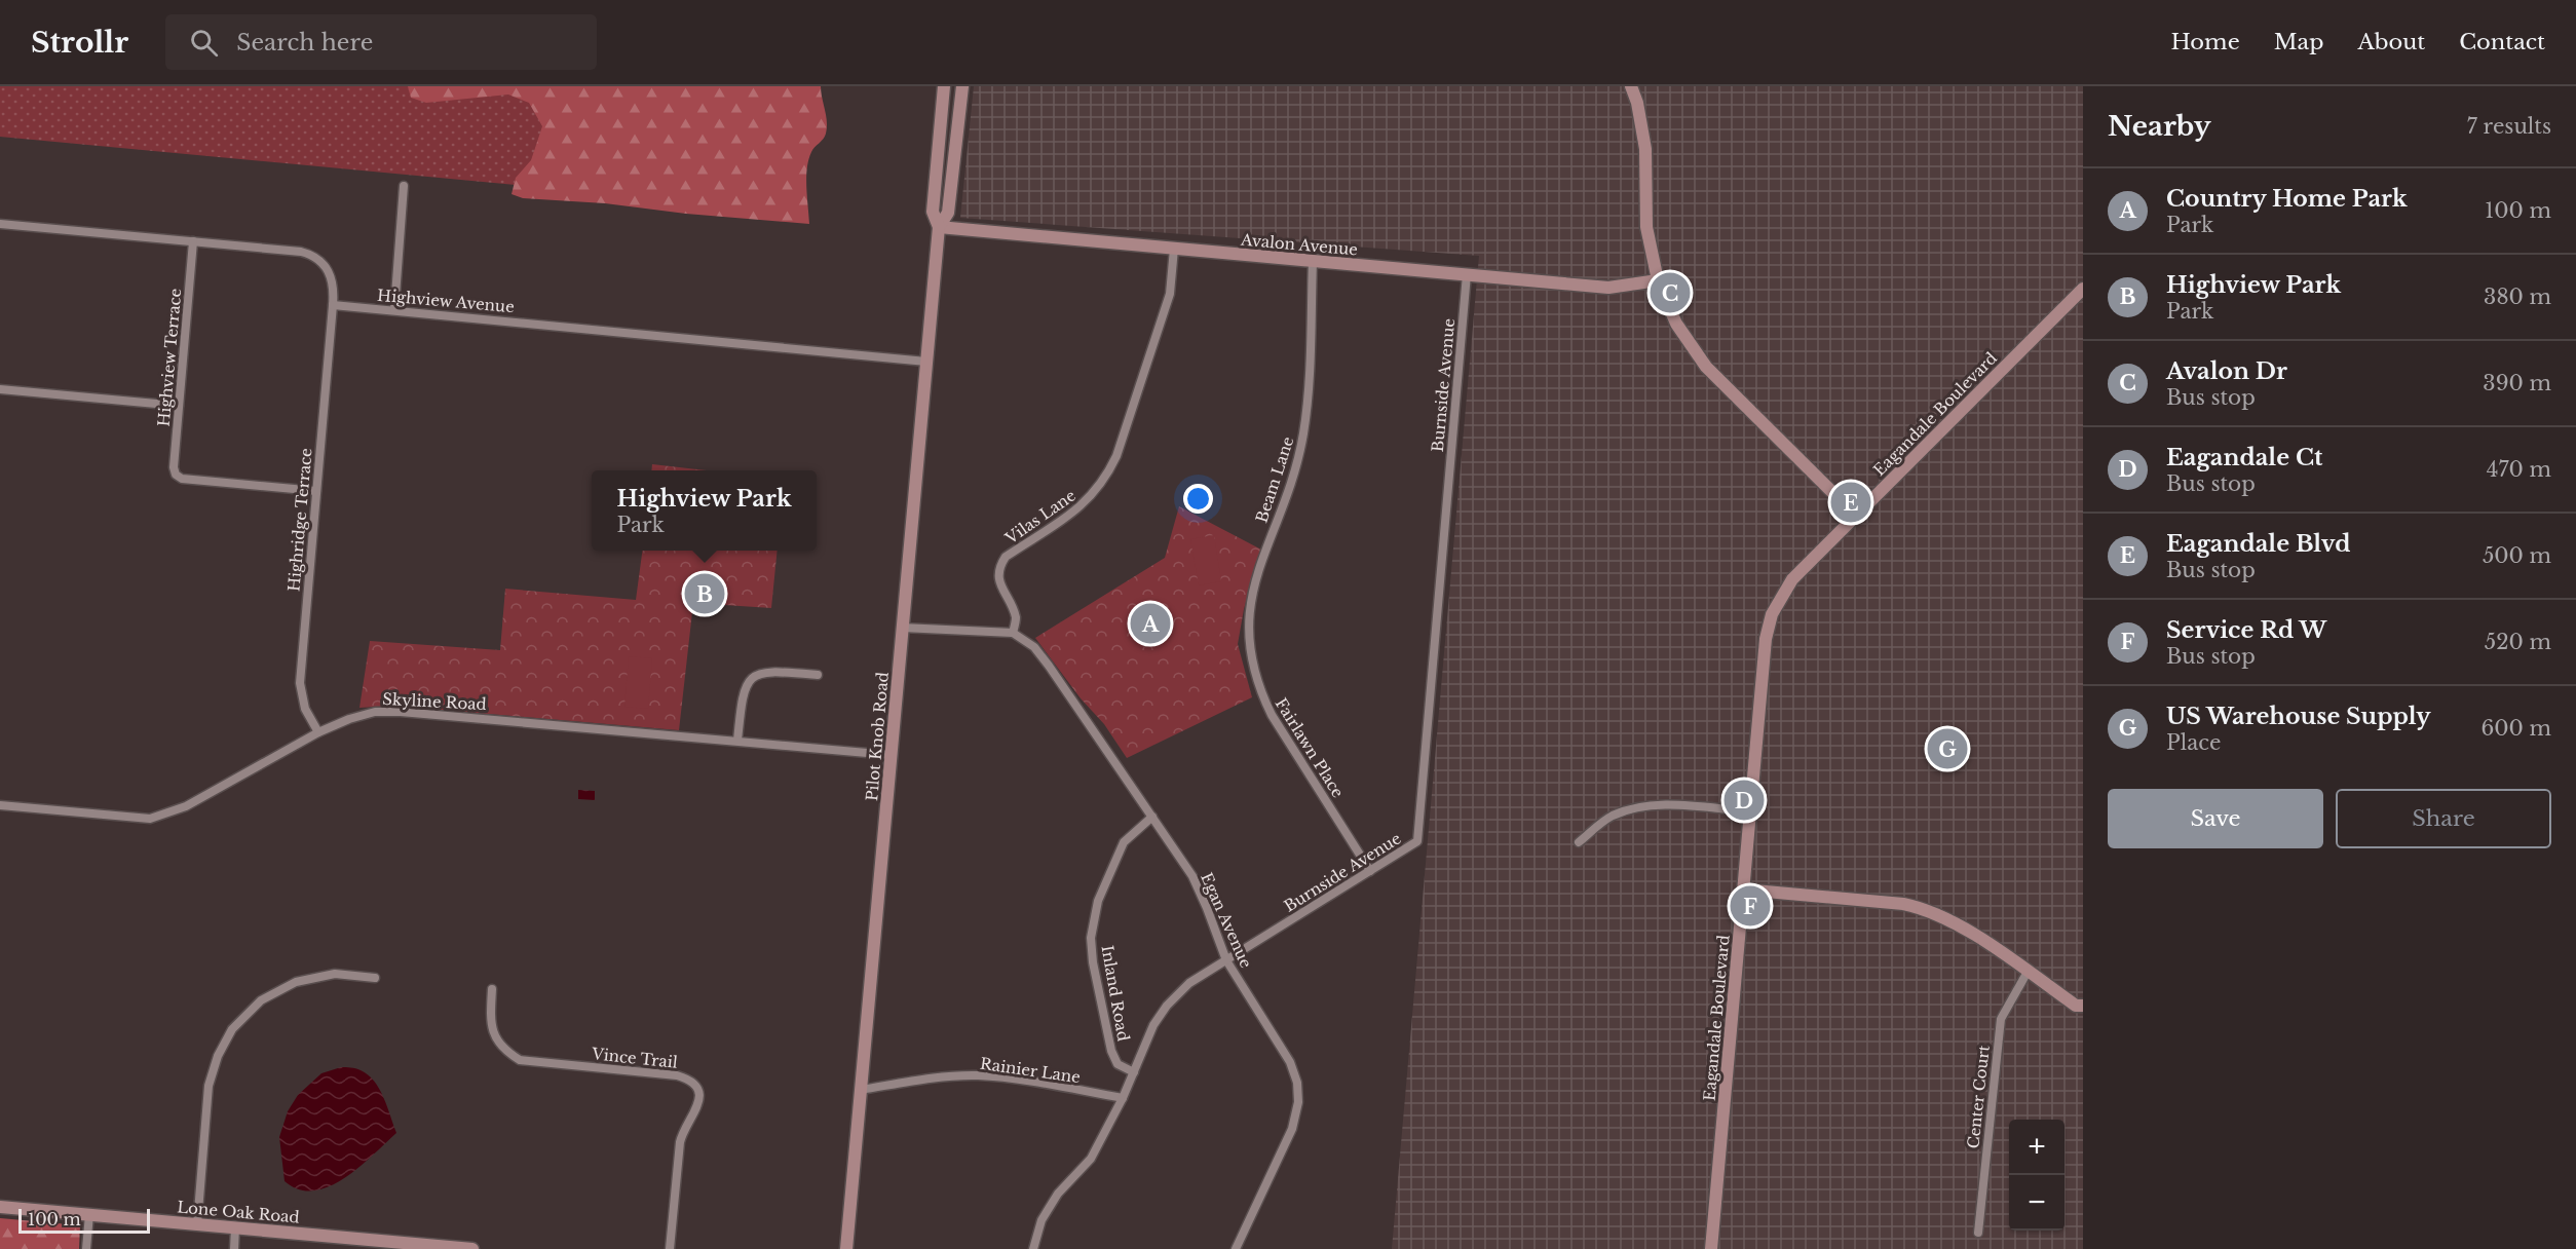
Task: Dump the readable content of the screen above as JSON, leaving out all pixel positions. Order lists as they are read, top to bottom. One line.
{"streets":{"street":["Avalon Avenue","Highview Avenue","Highview Terrace","Burnside Avenue","Eagandale Boulevard","Beam Lane","Vilas Lane","Highridge Terrace","Skyline Road","Pilot Knob Road","Fairlawn Place","Egan Avenue","Inland Road","Vince Trail","Rainier Lane","Center Court","Lone Oak Road"]},"crossings":[["Avalon Avenue","Burnside Avenue"],["Avalon Avenue","Beam Lane"],["Avalon Avenue","Vilas Lane"],["Avalon Avenue","Pilot Knob Road"],["Highview Avenue","Highridge Terrace"],["Highview Avenue","Pilot Knob Road"],["Highview Terrace","Highridge Terrace"],["Burnside Avenue","Fairlawn Place"],["Burnside Avenue","Egan Avenue"],["Burnside Avenue","Inland Road"],["Burnside Avenue","Rainier Lane"],["Beam Lane","Fairlawn Place"],["Vilas Lane","Egan Avenue"],["Highridge Terrace","Skyline Road"],["Skyline Road","Pilot Knob Road"],["Pilot Knob Road","Rainier Lane"],["Egan Avenue","Inland Road"]],"scale_bar":"100 m","page":{"header":"Strollr","search":"Search here","nav":["Home","Map","About","Contact"],"heading":["Nearby","7 results"],"list":[{"mark":"A","name":"Country Home Park","note":"Park","value":"100 m"},{"mark":"B","name":"Highview Park","note":"Park","value":"380 m"},{"mark":"C","name":"Avalon Dr","note":"Bus stop","value":"390 m"},{"mark":"D","name":"Eagandale Ct","note":"Bus stop","value":"470 m"},{"mark":"E","name":"Eagandale Blvd","note":"Bus stop","value":"500 m"},{"mark":"F","name":"Service Rd W","note":"Bus stop","value":"520 m"},{"mark":"G","name":"US Warehouse Supply","note":"Place","value":"600 m"}],"pins":["C","E","B","A","G","D","F"],"popup":["Highview Park","Park"],"buttons":["Save","Share"],"map_buttons":["+","−"],"scale":"100 m"}}
